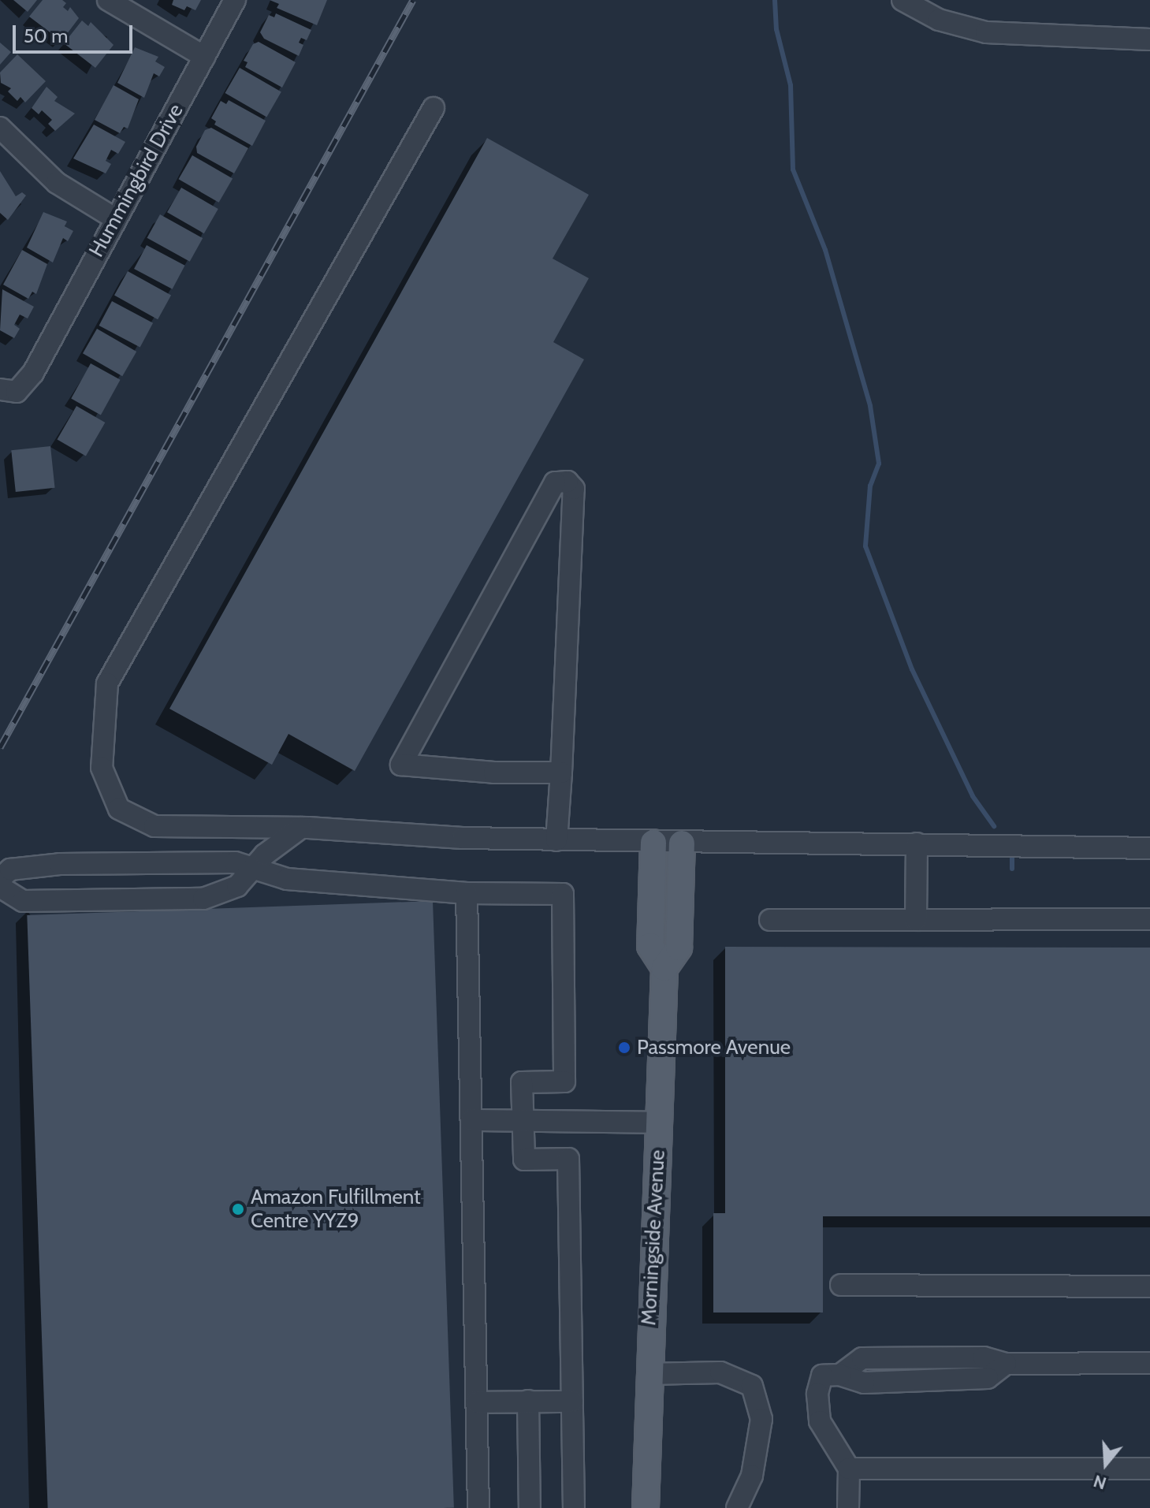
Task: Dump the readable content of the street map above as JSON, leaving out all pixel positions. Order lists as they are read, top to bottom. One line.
{"streets":{"main road":["Morningside Avenue"],"street":["Hummingbird Drive"]},"places":["Passmore Avenue","Amazon Fulfillment Centre YYZ9"],"scale_bar":"50 m","north":"bottom"}
